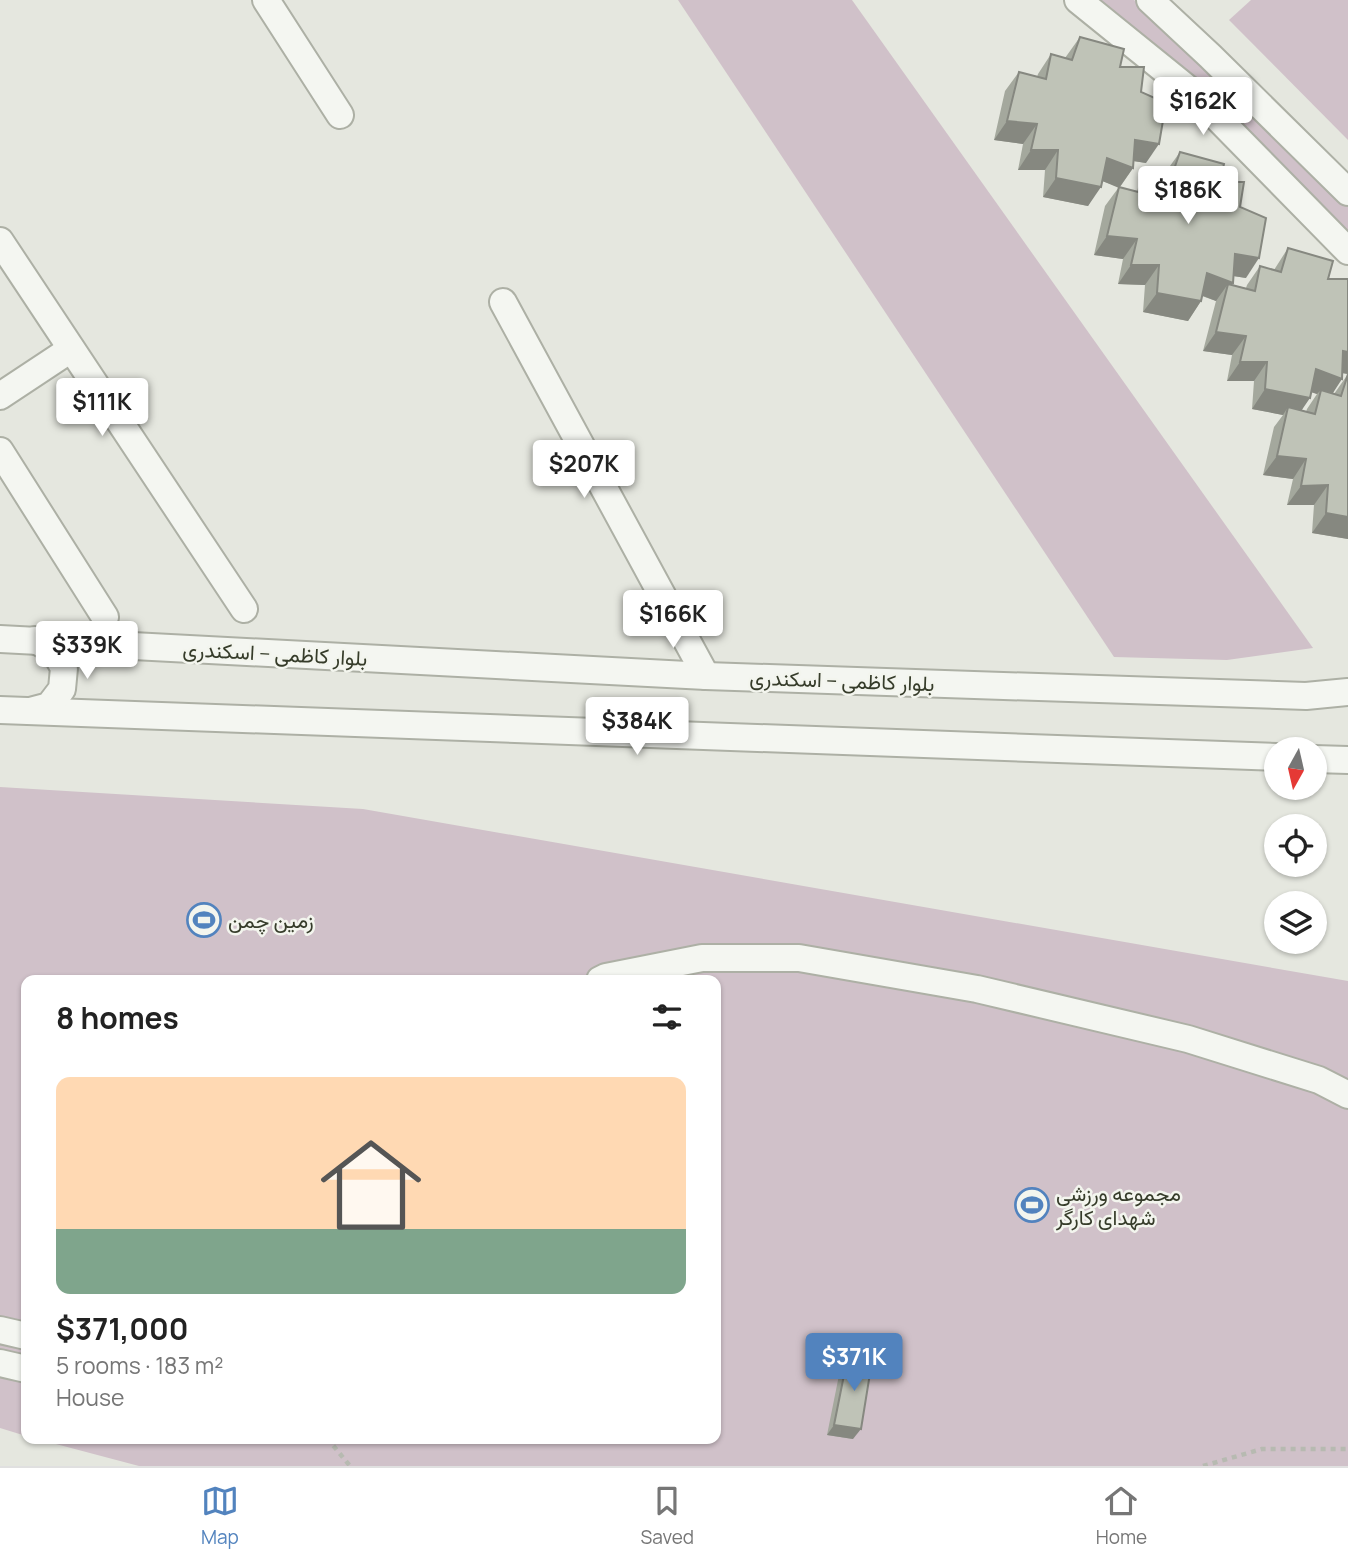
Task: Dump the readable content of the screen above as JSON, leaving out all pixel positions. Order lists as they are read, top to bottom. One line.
{"streets":{"street":["بلوار کاظمی -- اسکندری"]},"places":{"sports":["زمین چمن","مجموعه ورزشی شهدای کارگر"]},"north":"bottom","page":{"price":["$162K","$186K","$111K","$207K","$166K","$339K","$384K","$371K"],"heading":"8 homes","list":[{"name":"$371,000","note":"5 rooms · 183 m² · House"}],"tabs":["Map","Saved","Home"]}}
